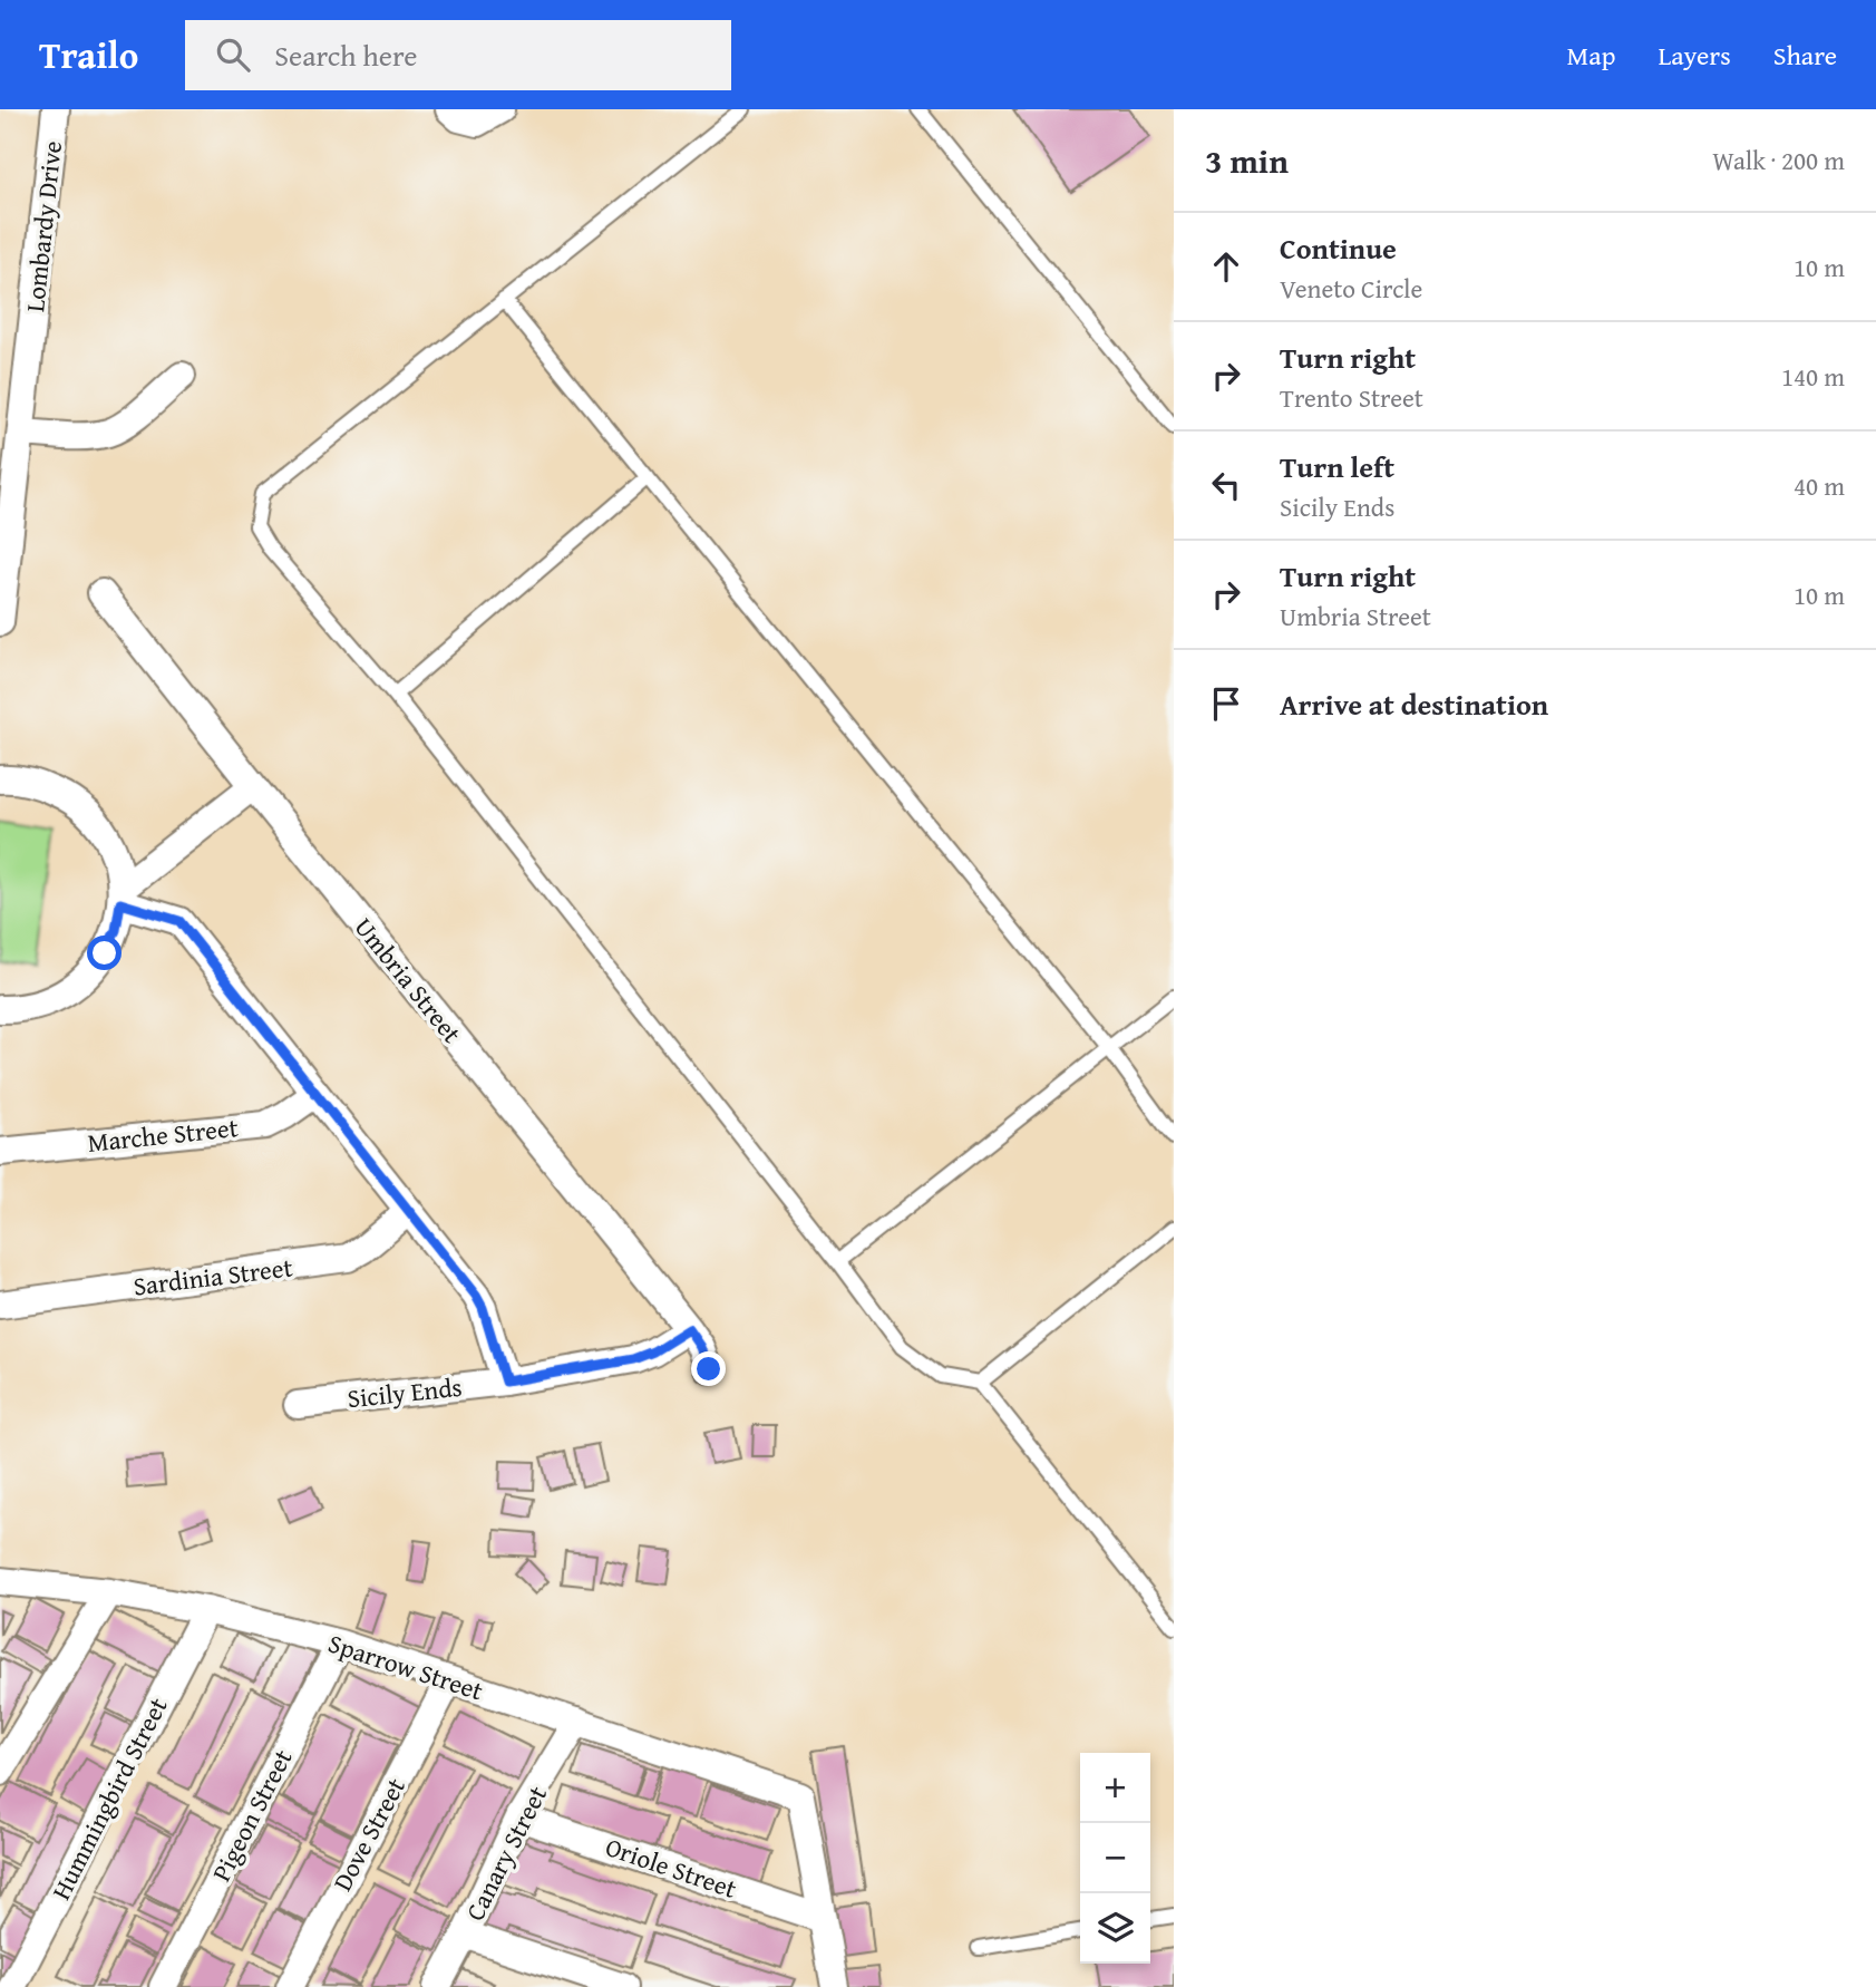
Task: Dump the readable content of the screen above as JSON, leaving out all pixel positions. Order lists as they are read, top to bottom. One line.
{"streets":{"street":["Lombardy Drive","Umbria Street","Marche Street","Sardinia Street","Sicily Ends","Sparrow Street","Hummingbird Street","Pigeon Street","Dove Street","Canary Street","Oriole Street"]},"crossings":[["Umbria Street","Sicily Ends"],["Sparrow Street","Hummingbird Street"],["Sparrow Street","Pigeon Street"],["Sparrow Street","Dove Street"],["Sparrow Street","Canary Street"],["Sparrow Street","Oriole Street"],["Canary Street","Oriole Street"]],"page":{"header":"Trailo","search":"Search here","nav":["Map","Layers","Share"],"heading":["3 min","Walk · 200 m"],"list":[["Continue","Veneto Circle","10 m"],["Turn right","Trento Street","140 m"],["Turn left","Sicily Ends","40 m"],["Turn right","Umbria Street","10 m"],"Arrive at destination"],"map_buttons":["+","−"]}}
